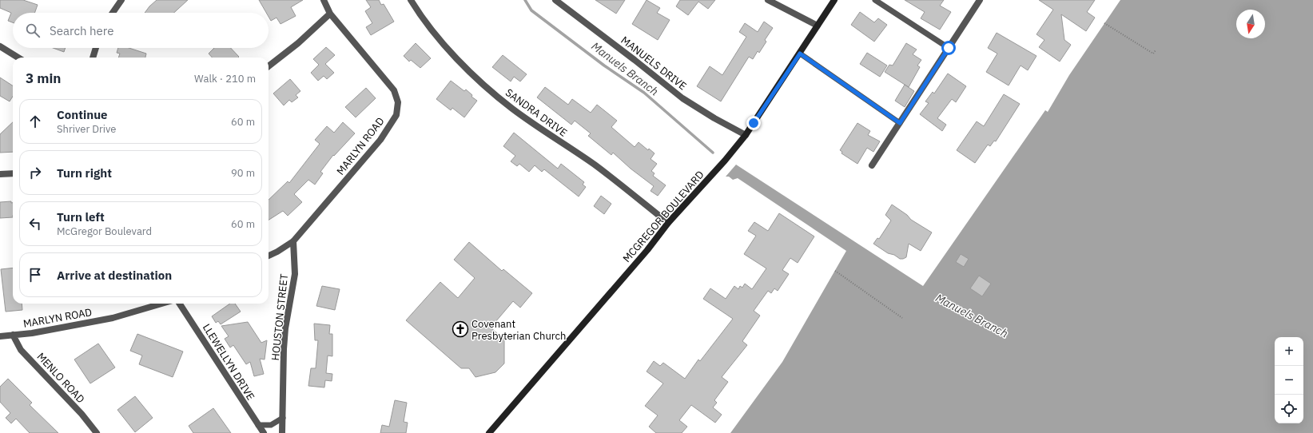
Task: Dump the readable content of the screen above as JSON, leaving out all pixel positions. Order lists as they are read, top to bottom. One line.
{"streets":{"main road":["MCGREGOR BOULEVARD"],"street":["MANUELS DRIVE","SANDRA DRIVE","MARLYN ROAD","HOUSTON STREET","LLEWELLYN DRIVE","MENLO ROAD"]},"crossings":[["MANUELS DRIVE","MCGREGOR BOULEVARD"],["SANDRA DRIVE","MCGREGOR BOULEVARD"],["MARLYN ROAD","HOUSTON STREET"],["MARLYN ROAD","MENLO ROAD"]],"water":["Manuels Branch"],"places":{"church":["Covenant Presbyterian Church"]},"north":"bottom","page":{"search":"Search here","heading":["3 min","Walk · 210 m"],"list":[["Continue","Shriver Drive","60 m"],["Turn right","90 m"],["Turn left","McGregor Boulevard","60 m"],"Arrive at destination"],"map_buttons":["+","−"]}}
